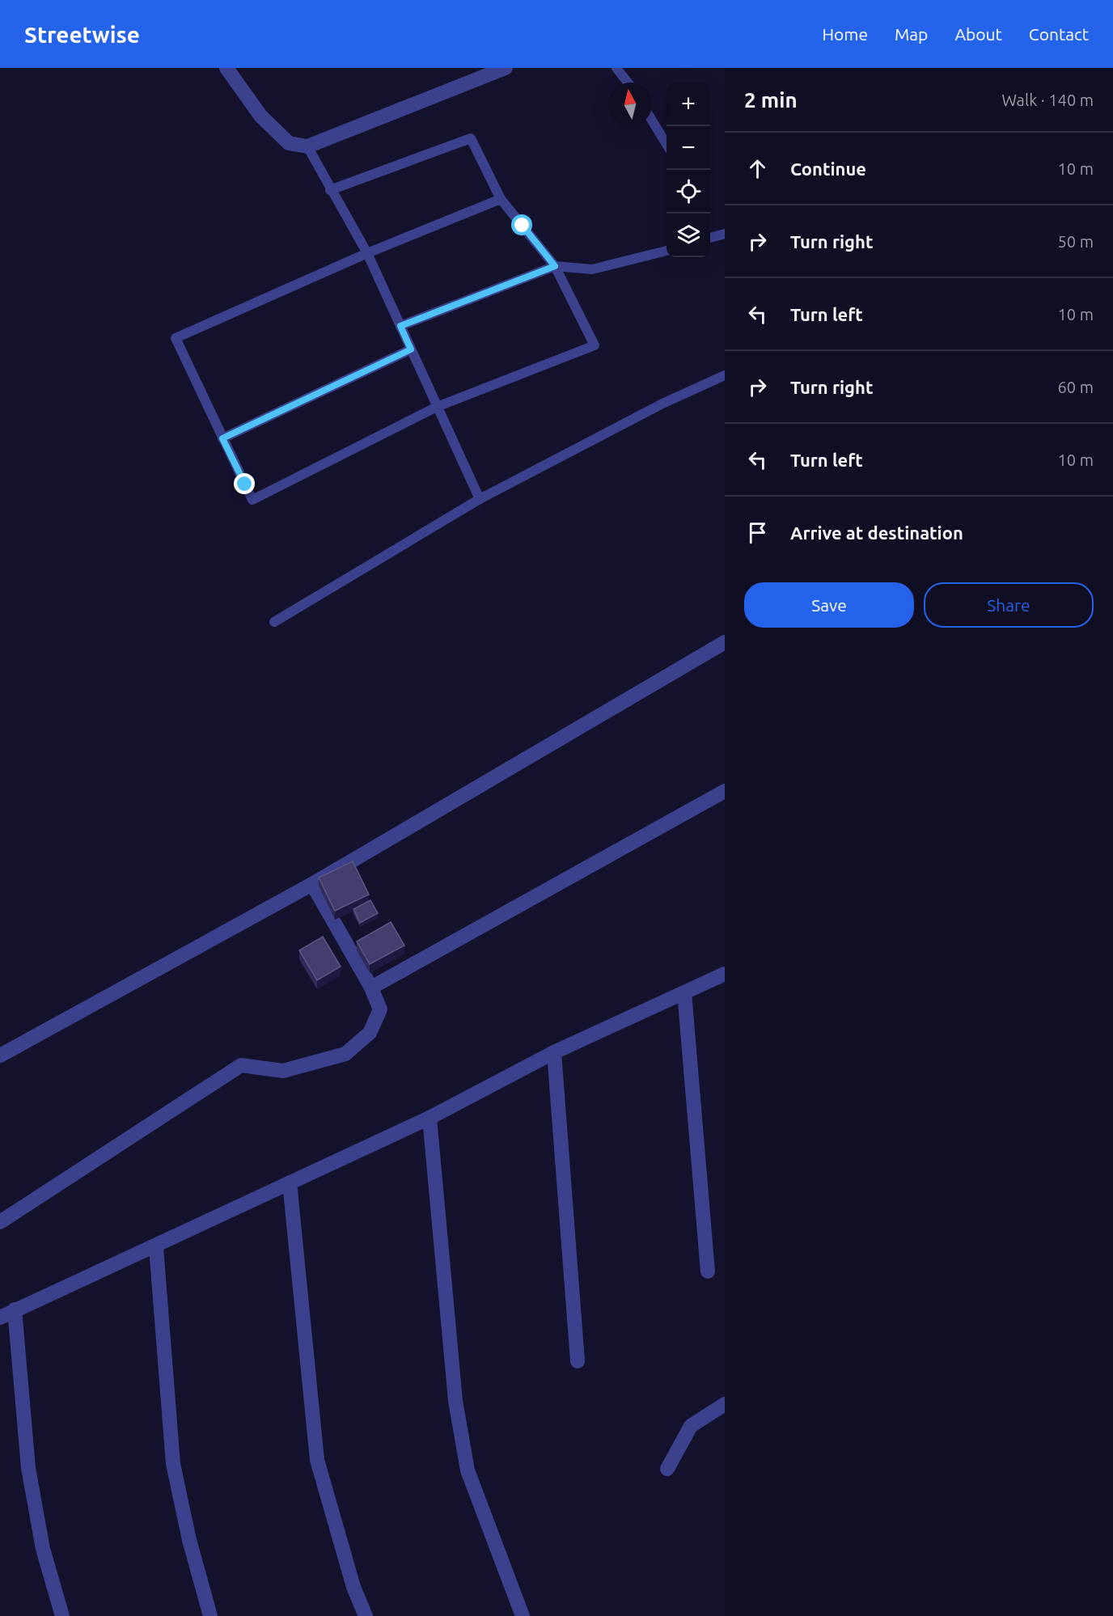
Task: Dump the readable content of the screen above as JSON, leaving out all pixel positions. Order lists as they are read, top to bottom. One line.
{"north":"top","page":{"header":"Streetwise","nav":["Home","Map","About","Contact"],"heading":["2 min","Walk · 140 m"],"map_buttons":["+","−"],"list":[["Continue","10 m"],["Turn right","50 m"],["Turn left","10 m"],["Turn right","60 m"],["Turn left","10 m"],"Arrive at destination"],"buttons":["Save","Share"]}}
